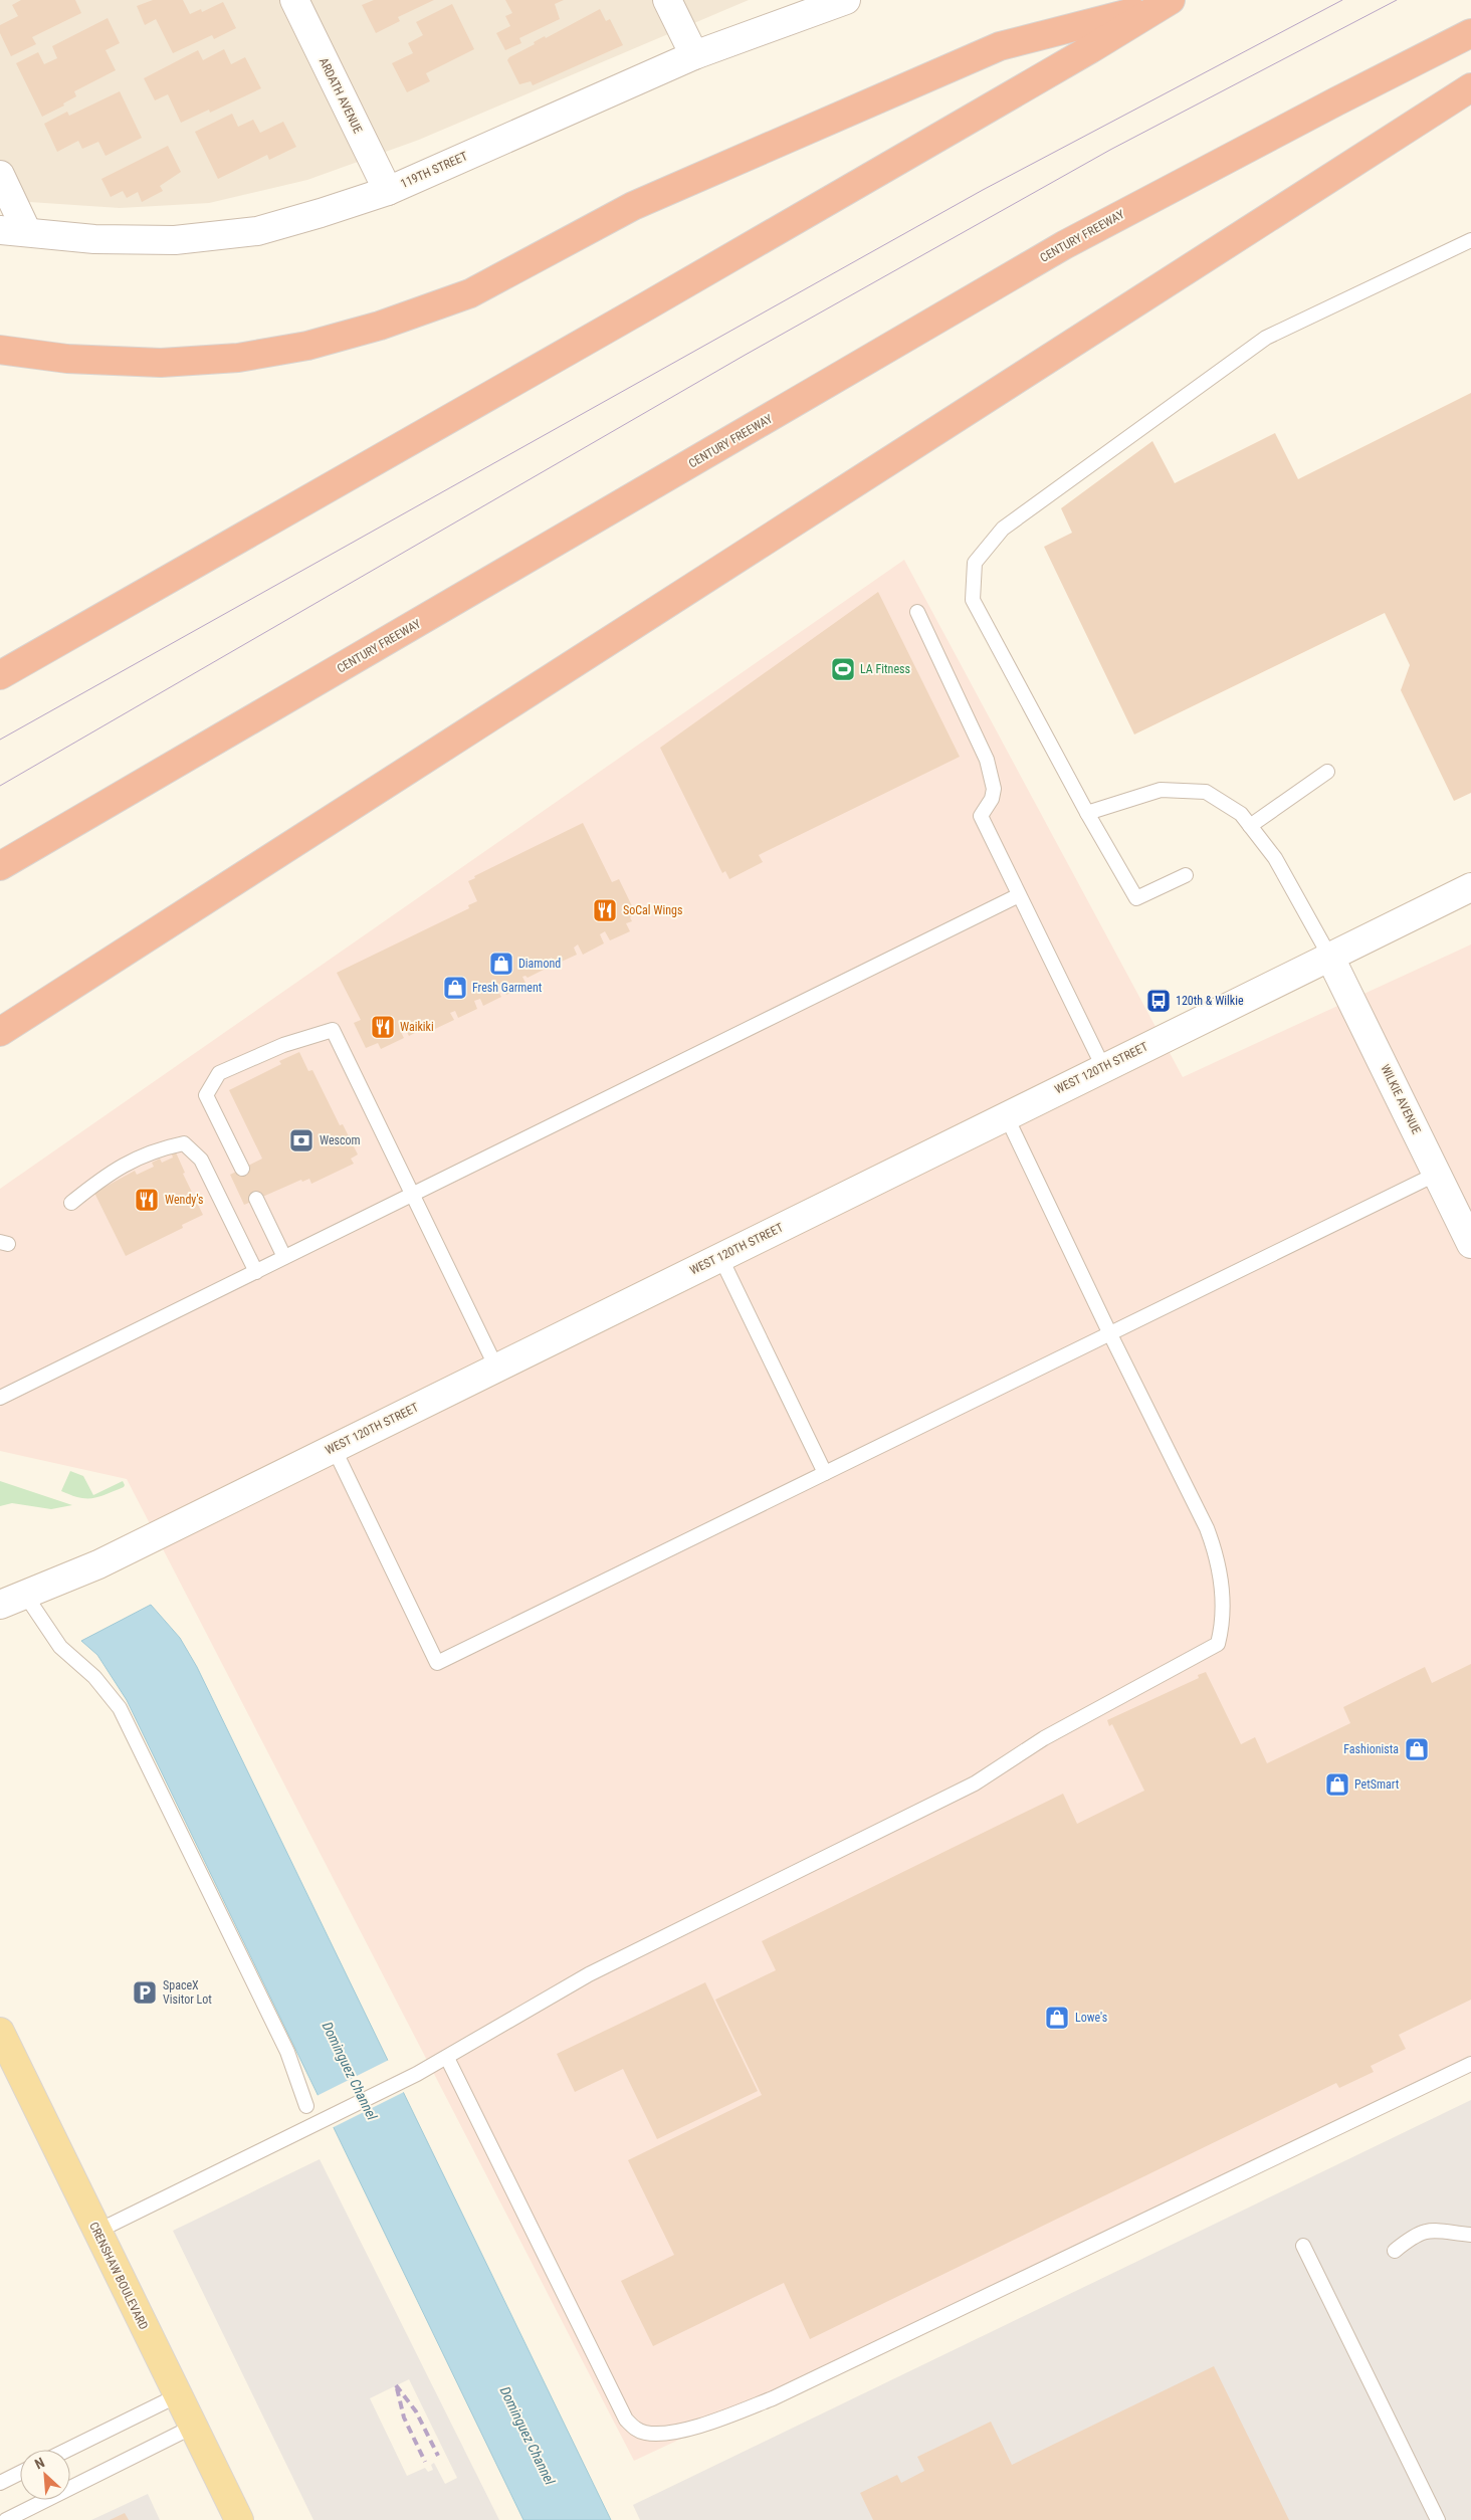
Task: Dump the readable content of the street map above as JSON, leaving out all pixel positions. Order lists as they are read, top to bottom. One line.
{"streets":{"highway":["CENTURY FREEWAY"],"main road":["CRENSHAW BOULEVARD"],"street":["ARDATH AVENUE","119TH STREET","WEST 120TH STREET","WILKIE AVENUE"]},"crossings":[["ARDATH AVENUE","119TH STREET"],["WEST 120TH STREET","WILKIE AVENUE"]],"water":["Dominguez Channel"],"places":{"sports":["LA Fitness"],"restaurant":["SoCal Wings","Waikiki","Wendy's"],"shop":["Diamond","Fresh Garment","Fashionista","PetSmart","Lowe's"],"bus stop":["120th & Wilkie"],"bank":["Wescom"],"parking":["SpaceX Visitor Lot"]},"north":"top left"}
